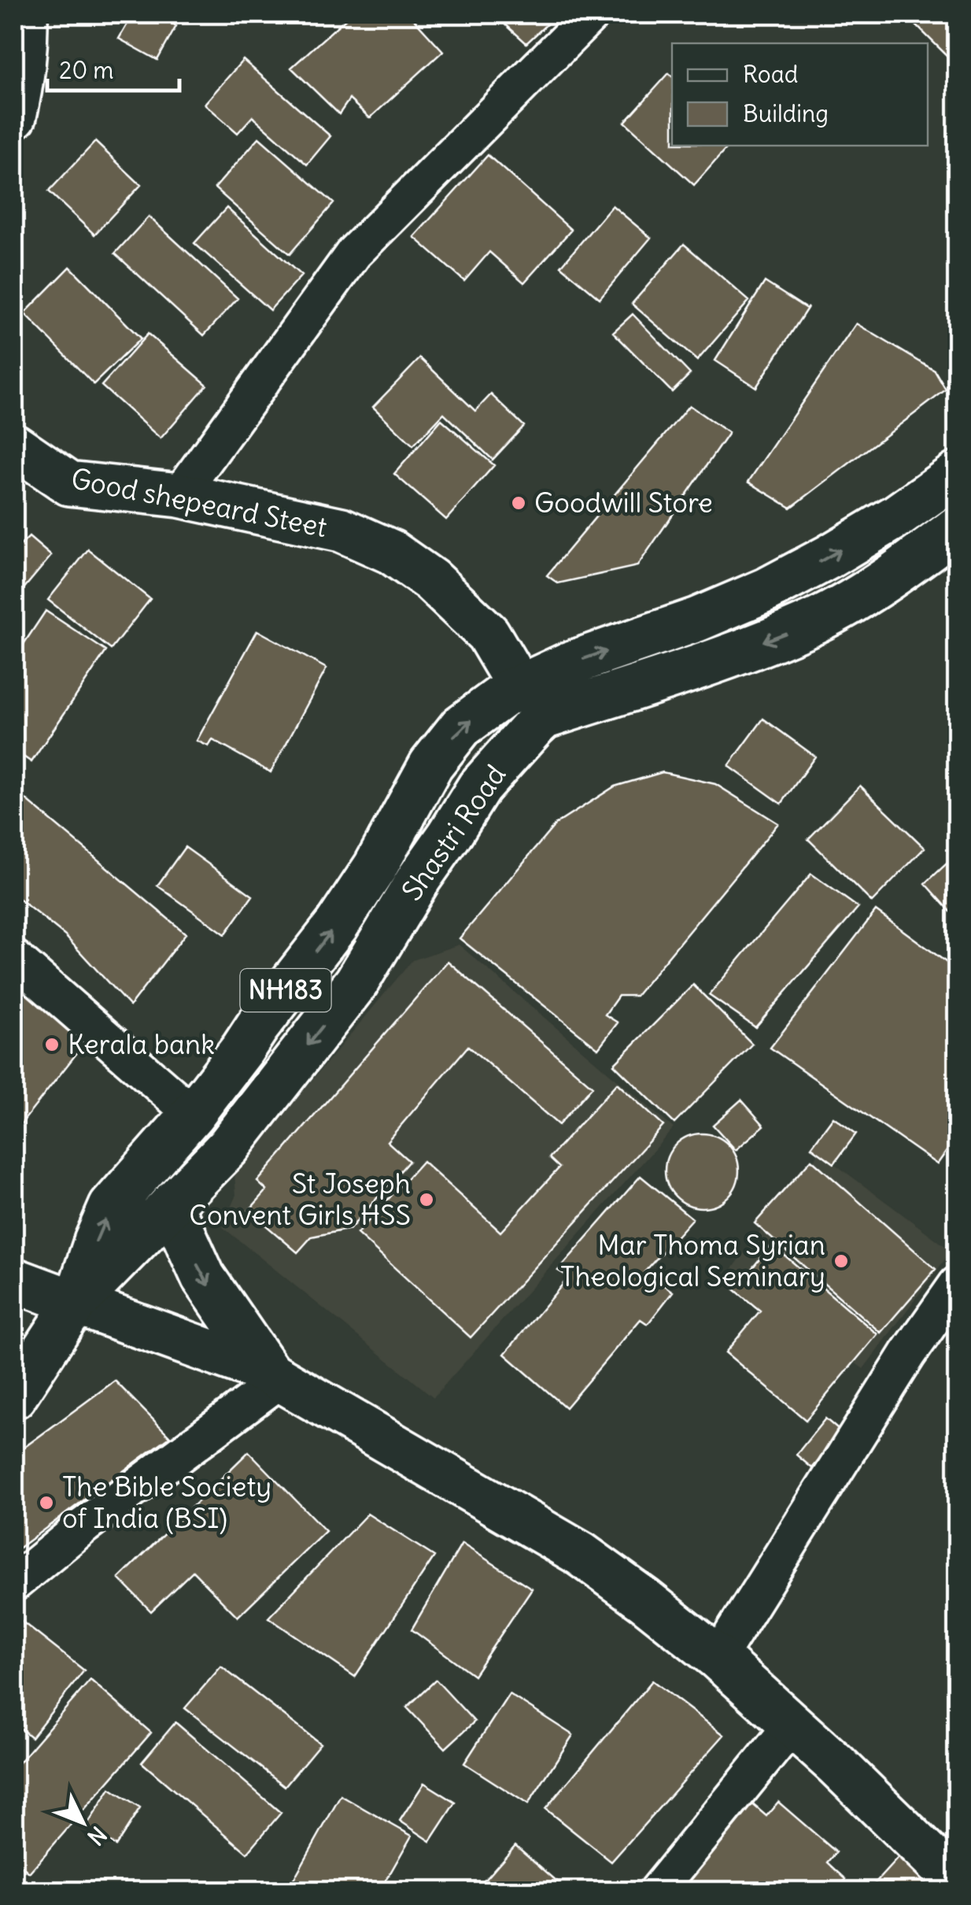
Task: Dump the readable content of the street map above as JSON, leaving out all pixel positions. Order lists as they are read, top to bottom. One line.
{"streets":{"main road":["Good shepeard Steet","Shastri Road","NH183"]},"crossings":[["Good shepeard Steet","Shastri Road"],["Shastri Road","NH183"]],"places":["Goodwill Store","Kerala bank","St Joseph Convent Girls HSS","Mar Thoma Syrian Theological Seminary","The Bible Society of India (BSI)"],"legend":["Road","Building"],"scale_bar":"20 m","north":"bottom right"}
